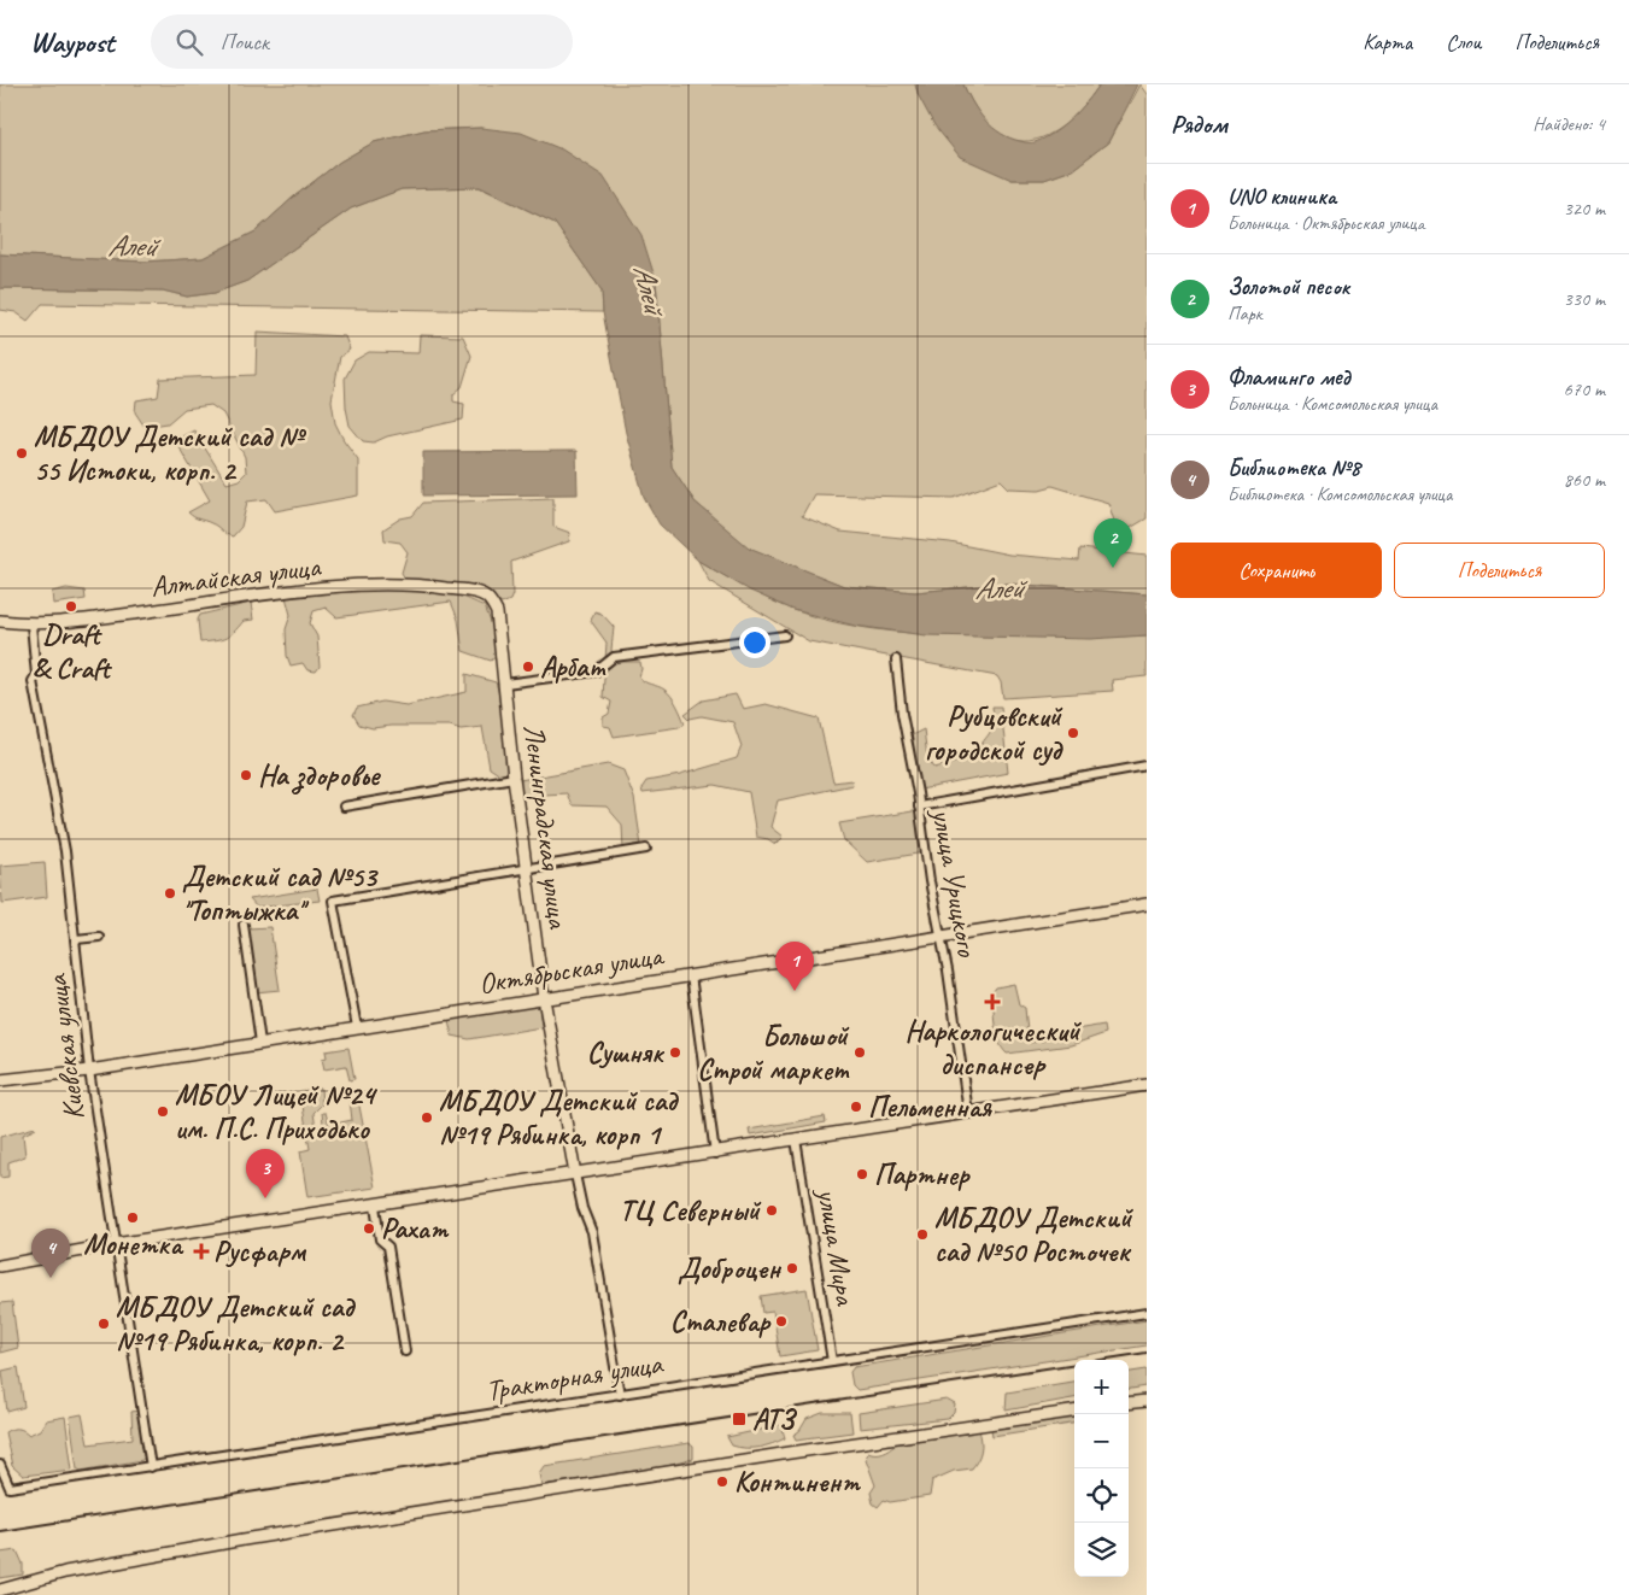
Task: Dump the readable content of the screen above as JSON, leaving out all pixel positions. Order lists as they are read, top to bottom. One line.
{"streets":{"main road":["Алтайская улица","Ленинградская улица","Октябрьская улица"],"street":["улица Урицкого","Киевская улица","улица Мира","Тракторная улица"]},"crossings":[["Алтайская улица","Ленинградская улица"],["Алтайская улица","Киевская улица"],["Ленинградская улица","Октябрьская улица"],["Ленинградская улица","Тракторная улица"],["улица Урицкого","Октябрьская улица"],["Октябрьская улица","Киевская улица"],["Киевская улица","Тракторная улица"],["улица Мира","Тракторная улица"]],"water":["Алей"],"places":{"other":["МБДОУ Детский сад № 55 Истоки, корп. 2","Draft & Craft","Арбат","Рубцовский городской суд","На здоровье","Детский сад №53 ''Топтыжка''","Сушняк","Большой Строй маркет","Пельменная","МБОУ Лицей №24 им. П.С. Приходько","МБДОУ Детский сад №19 Рябинка, корп 1","Партнер","ТЦ Северный","Монетка","Рахат","МБДОУ Детский сад №50 Росточек","Доброцен","Сталевар","МБДОУ Детский сад №19 Рябинка, корп. 2","Континент"],"health":["Наркологический диспансер","Русфарм"],"transit":["АТЗ"]},"page":{"header":"Waypost","search":"Поиск","nav":["Карта","Слои","Поделиться"],"heading":["Рядом","Найдено: 4"],"list":[{"mark":"1","name":"UNO клиника","note":"Больница · Октябрьская улица","value":"320 m"},{"mark":"2","name":"Золотой песок","note":"Парк","value":"330 m"},{"mark":"3","name":"Фламинго мед","note":"Больница · Комсомольская улица","value":"670 m"},{"mark":"4","name":"Библиотека №8","note":"Библиотека · Комсомольская улица","value":"860 m"}],"pins":["2","1","3","4"],"buttons":["Сохранить","Поделиться"],"map_buttons":["+","−"]}}
